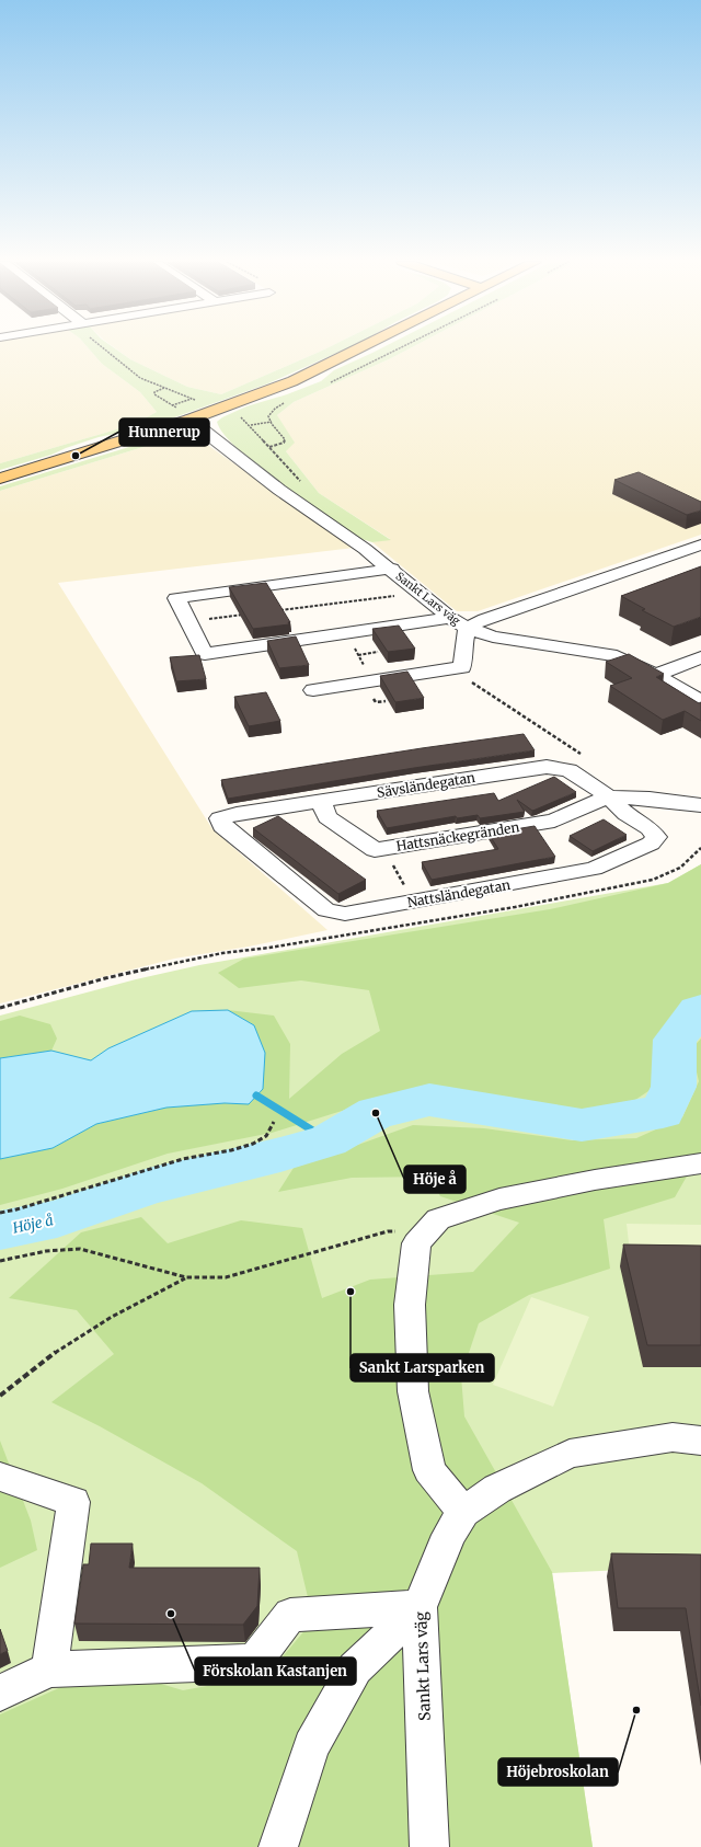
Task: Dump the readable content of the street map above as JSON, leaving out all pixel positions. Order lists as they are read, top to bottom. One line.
{"streets":{"street":["Sankt Lars väg","Sävsländegatan","Hattsnäckegränden","Nattsländegatan"]},"crossings":[["Sävsländegatan","Hattsnäckegränden"],["Sävsländegatan","Nattsländegatan"],["Hattsnäckegränden","Nattsländegatan"]],"water":["Höje å"],"places":["Hunnerup","Höje å","Sankt Larsparken","Förskolan Kastanjen","Höjebroskolan"]}
